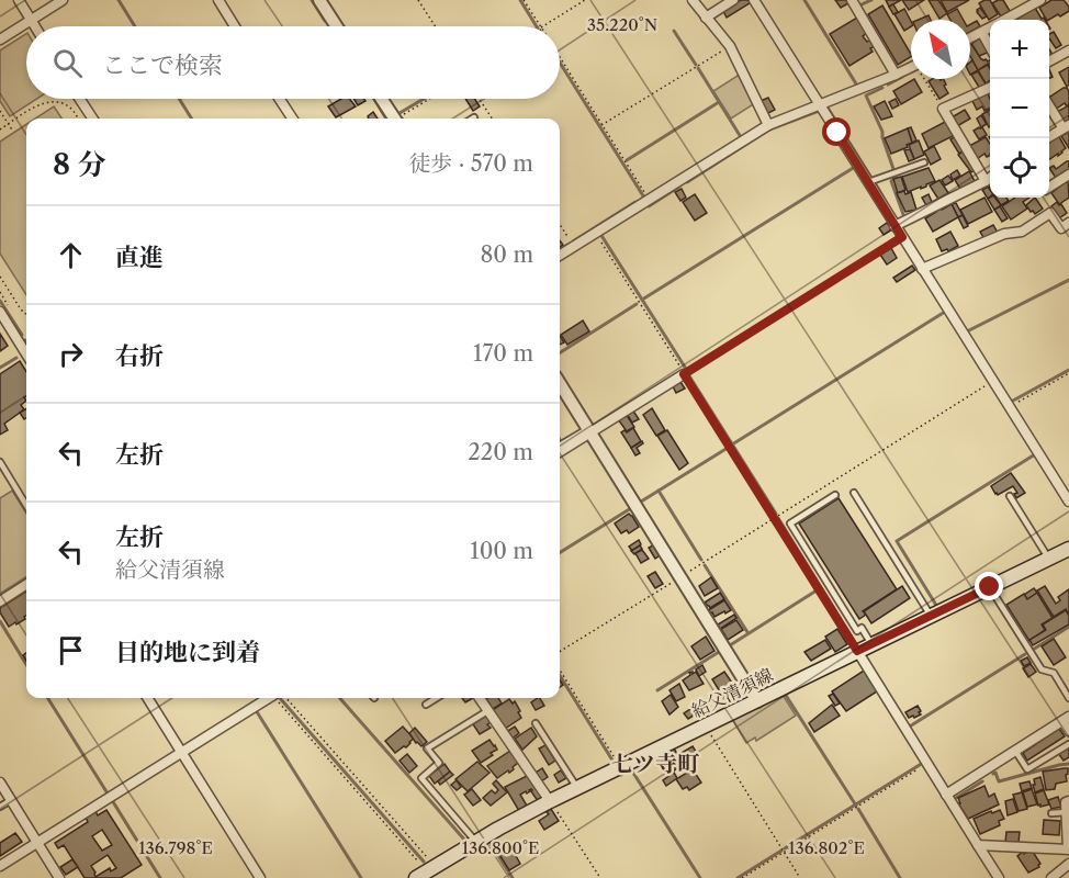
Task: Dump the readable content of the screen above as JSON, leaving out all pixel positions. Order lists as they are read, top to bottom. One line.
{"streets":{"main road":["給父清須線"]},"districts":["七ツ寺町"],"north":"top left","page":{"map_buttons":["+","−"],"search":"ここで検索","heading":["8 分","徒歩 · 570 m"],"list":[["直進","80 m"],["右折","170 m"],["左折","220 m"],["左折","給父清須線","100 m"],"目的地に到着"]},"coordinates":["35.220°N","136.798°E","136.800°E","136.802°E"]}
